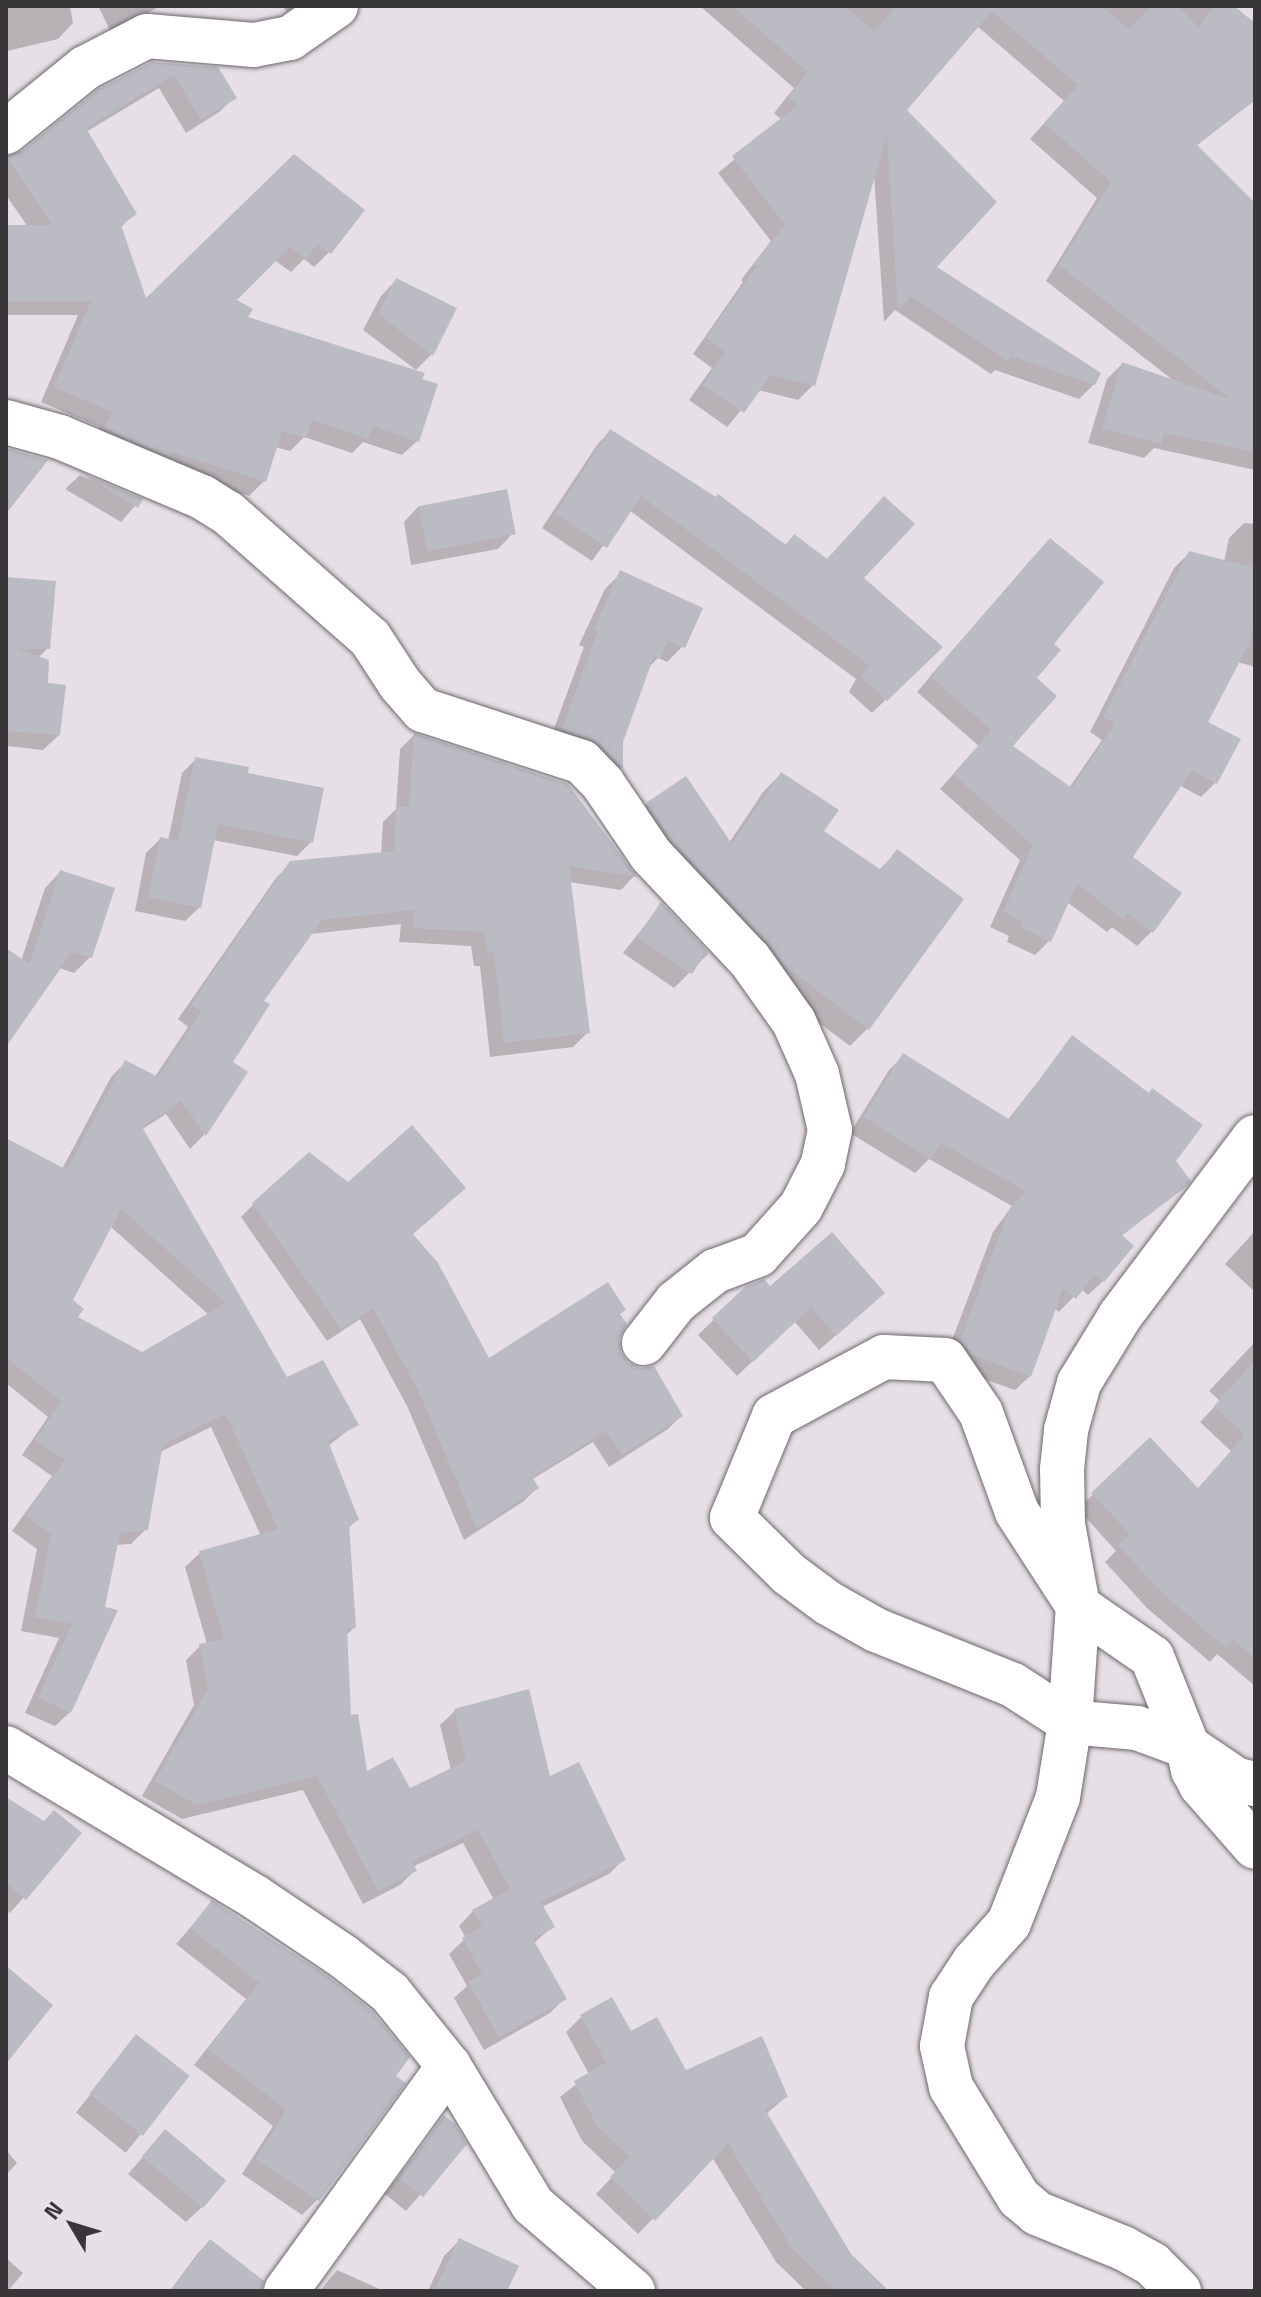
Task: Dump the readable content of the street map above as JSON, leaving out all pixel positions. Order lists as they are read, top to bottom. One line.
{"north":"top left"}
